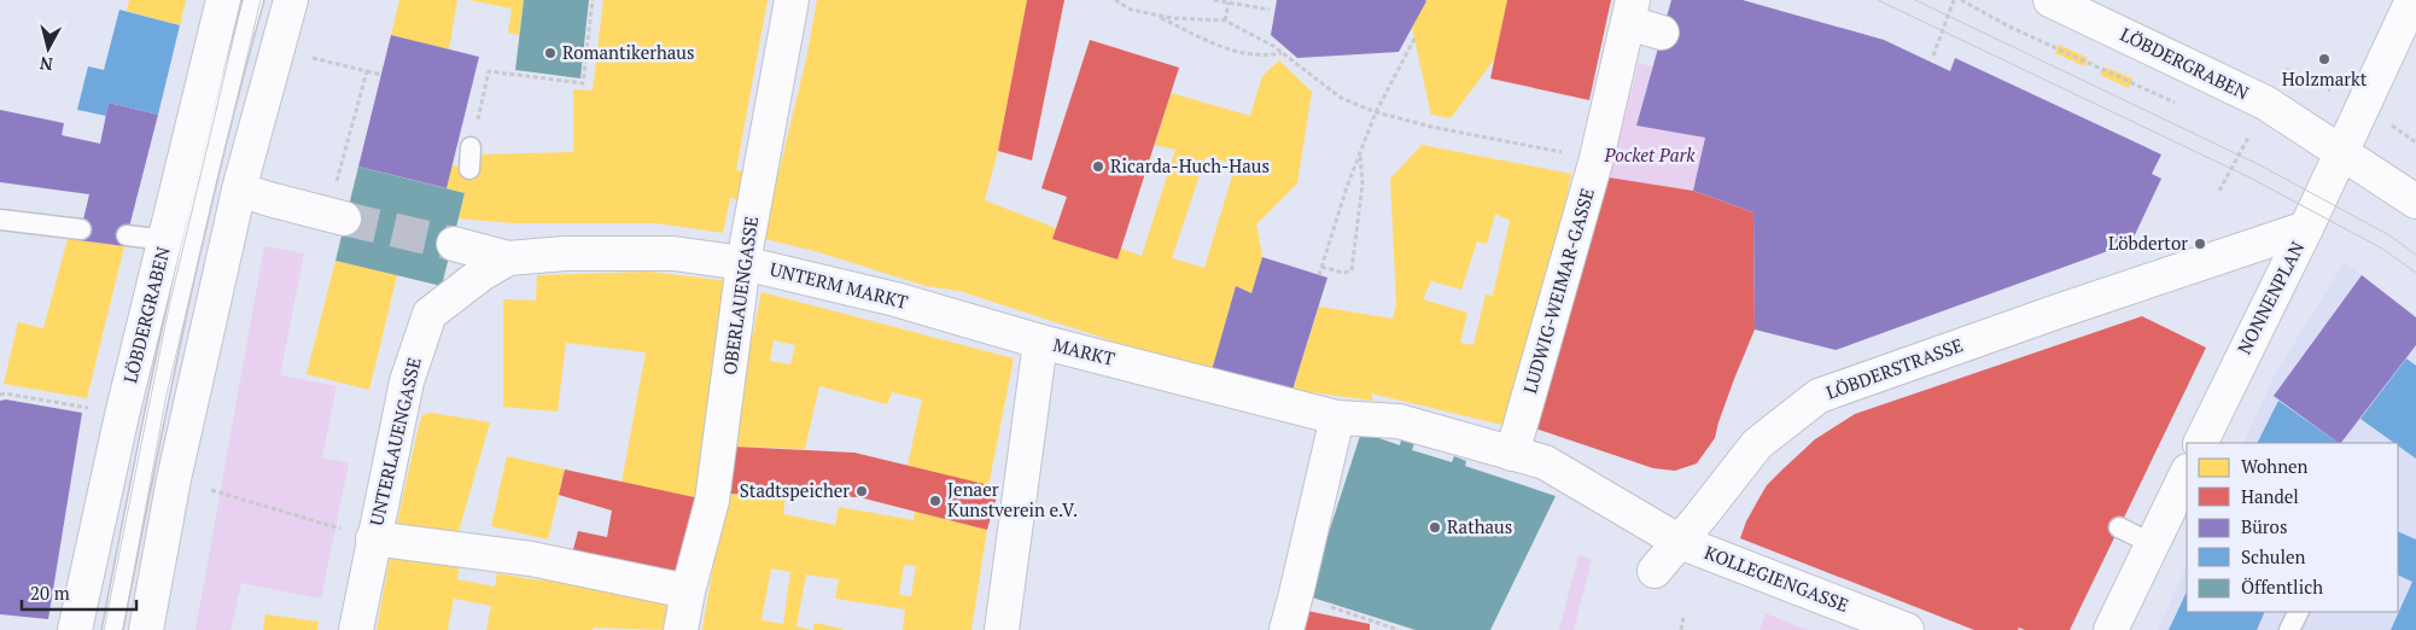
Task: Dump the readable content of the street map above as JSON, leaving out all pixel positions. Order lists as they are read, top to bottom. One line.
{"streets":{"street":["LÖBDERGRABEN","UNTERM MARKT","LUDWIG-WEIMAR-GASSE","OBERLAUENGASSE","NONNENPLAN","MARKT","LÖBDERSTRASSE","UNTERLAUENGASSE","KOLLEGIENGASSE"]},"crossings":[["LÖBDERGRABEN","NONNENPLAN"],["UNTERM MARKT","OBERLAUENGASSE"],["UNTERM MARKT","MARKT"],["UNTERM MARKT","UNTERLAUENGASSE"],["LUDWIG-WEIMAR-GASSE","MARKT"],["NONNENPLAN","LÖBDERSTRASSE"],["LÖBDERSTRASSE","KOLLEGIENGASSE"]],"parks":["Pocket Park"],"places":["Romantikerhaus","Holzmarkt","Ricarda-Huch-Haus","Löbdertor","Stadtspeicher","Jenaer Kunstverein e.V.","Rathaus"],"legend":["Wohnen","Handel","Büros","Schulen","Öffentlich"],"scale_bar":"20 m","north":"bottom"}
